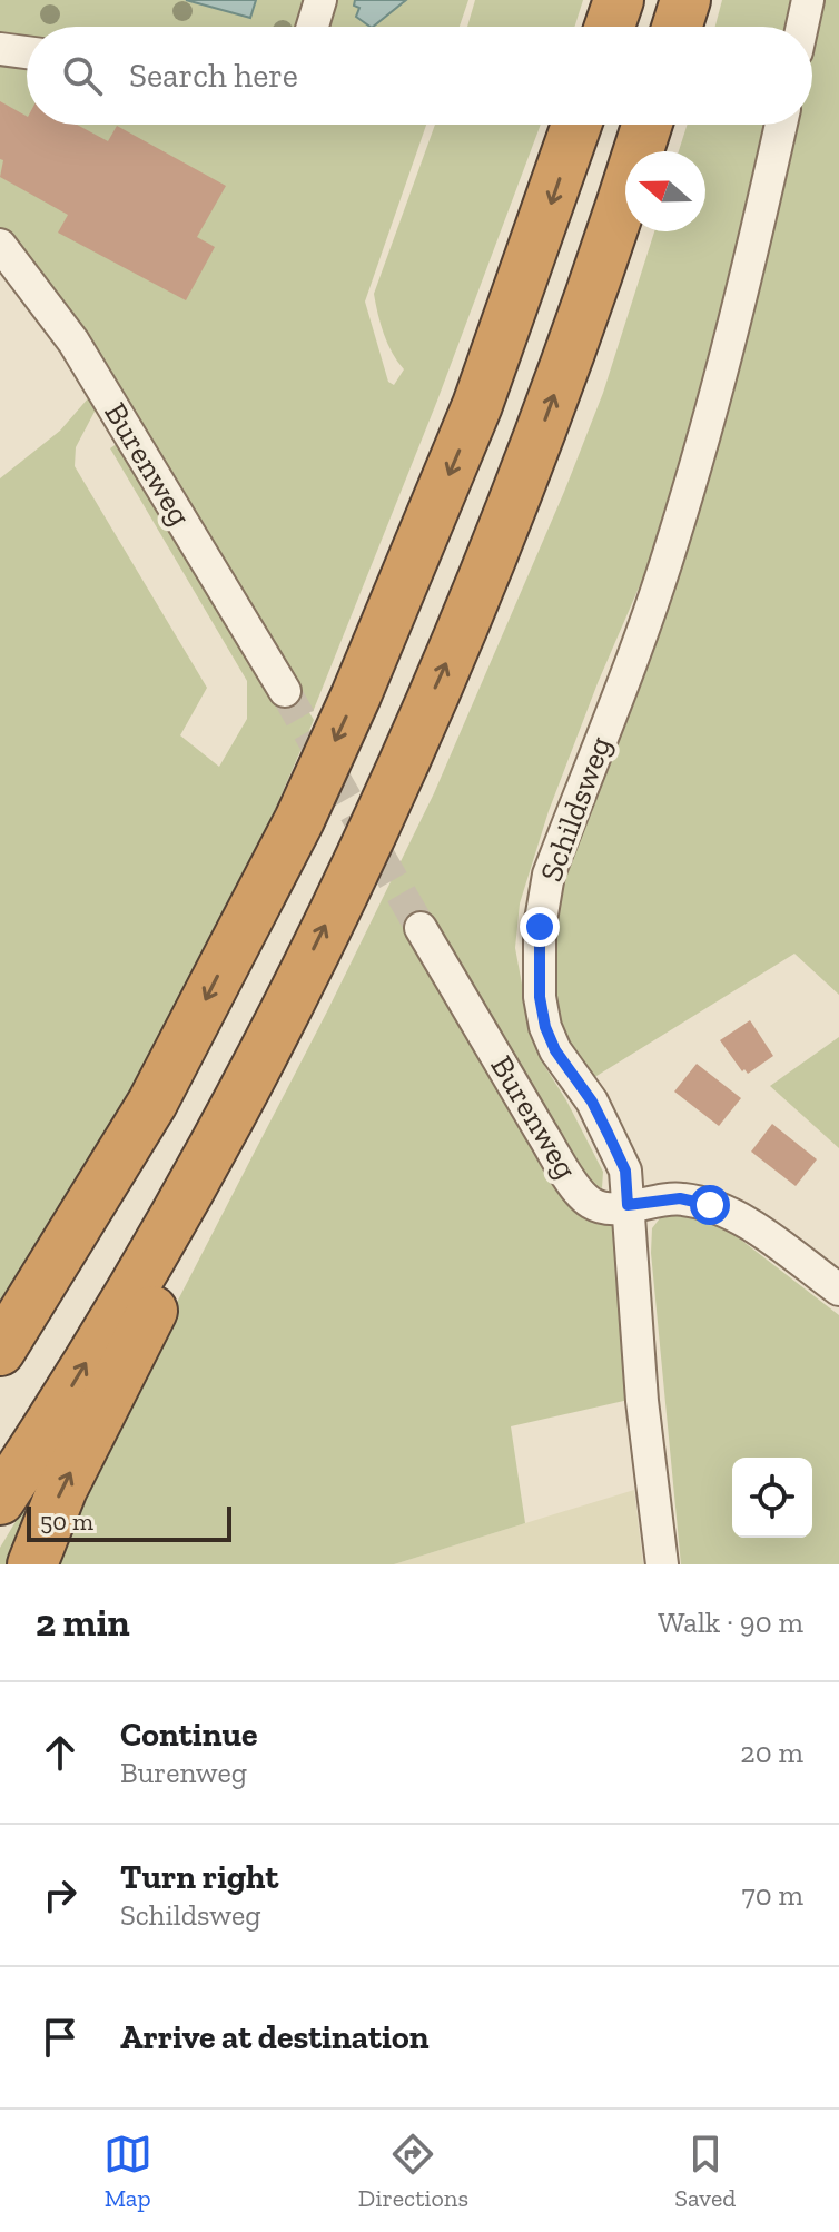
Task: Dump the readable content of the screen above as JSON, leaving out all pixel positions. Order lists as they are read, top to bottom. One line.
{"streets":{"street":["Burenweg","Schildsweg"]},"crossings":[["Burenweg","Schildsweg"]],"scale_bar":"50 m","north":"left","page":{"search":"Search here","scale":"50 m","heading":["2 min","Walk · 90 m"],"list":[["Continue","Burenweg","20 m"],["Turn right","Schildsweg","70 m"],"Arrive at destination"],"nav":["Map","Directions","Saved"]}}
